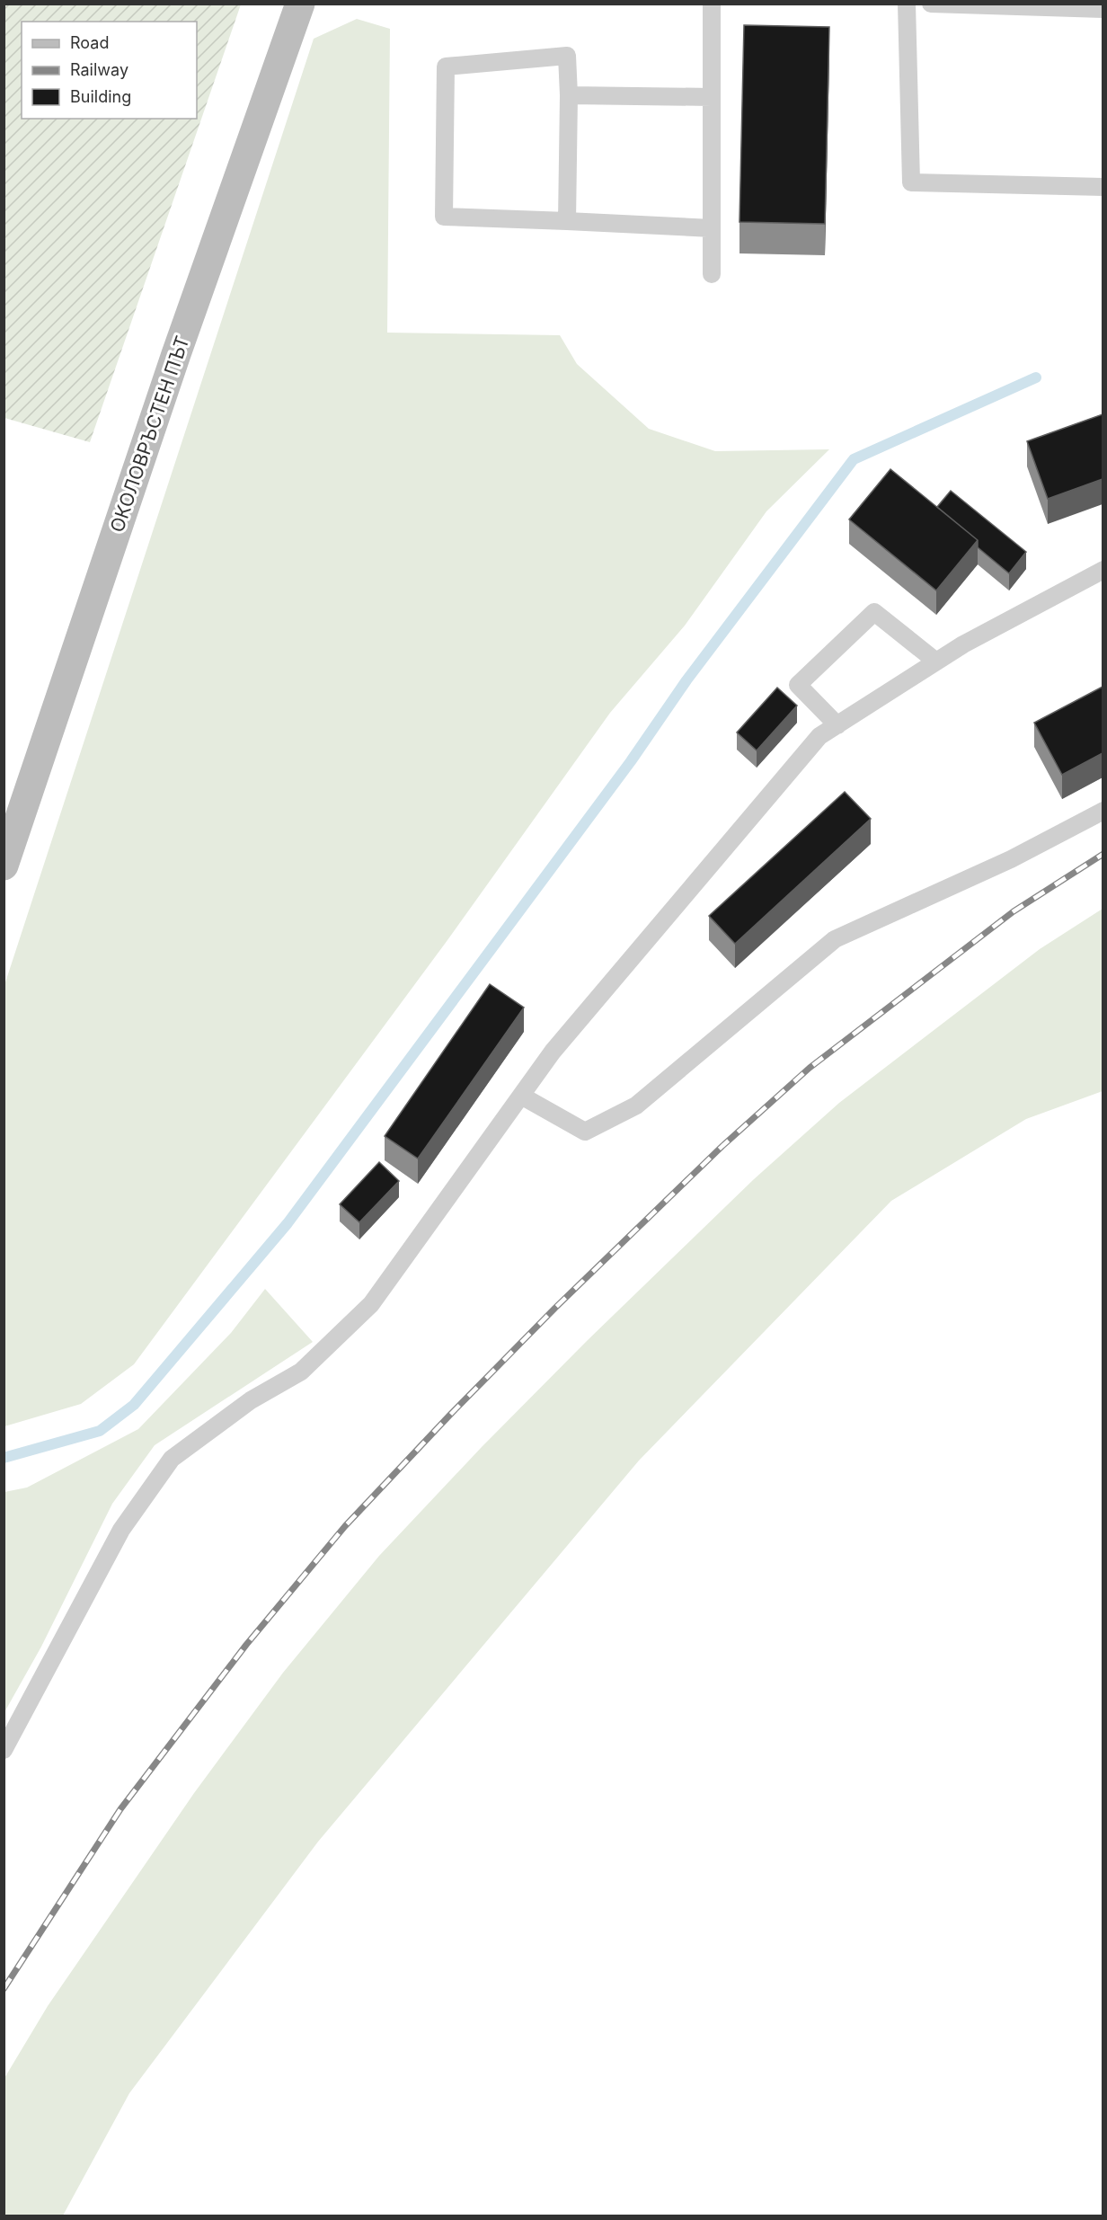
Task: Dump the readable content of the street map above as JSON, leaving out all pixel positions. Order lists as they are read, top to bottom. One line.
{"streets":{"main road":["ОКОЛОВРЪСТЕН ПЪТ"]},"legend":["Road","Railway","Building"]}
